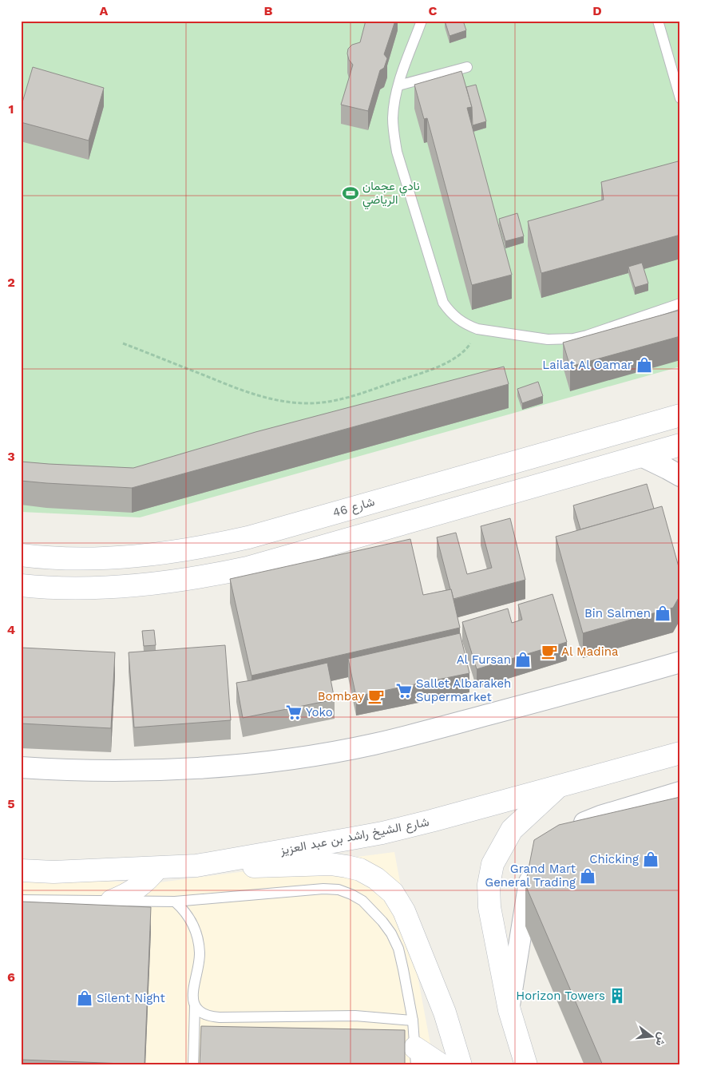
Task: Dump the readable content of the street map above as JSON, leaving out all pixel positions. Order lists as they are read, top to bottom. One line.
{"streets":{"main road":["شارع 46","شارع الشيخ راشد بن عبد العزيز"]},"places":{"sports":["نادي عجمان الرياضي"],"shop":["Lailat Al Oamar","Bin Salmen","Al Fursan","Chicking","Grand Mart General Trading","Silent Night"],"cafe":["Al Madina","Bombay"],"supermarket":["Sallet Albarakeh Supermarket","Yoko"],"building":["Horizon Towers"]},"north":"right","grid":{"columns":["A","B","C","D"],"rows":["1","2","3","4","5","6"]}}
